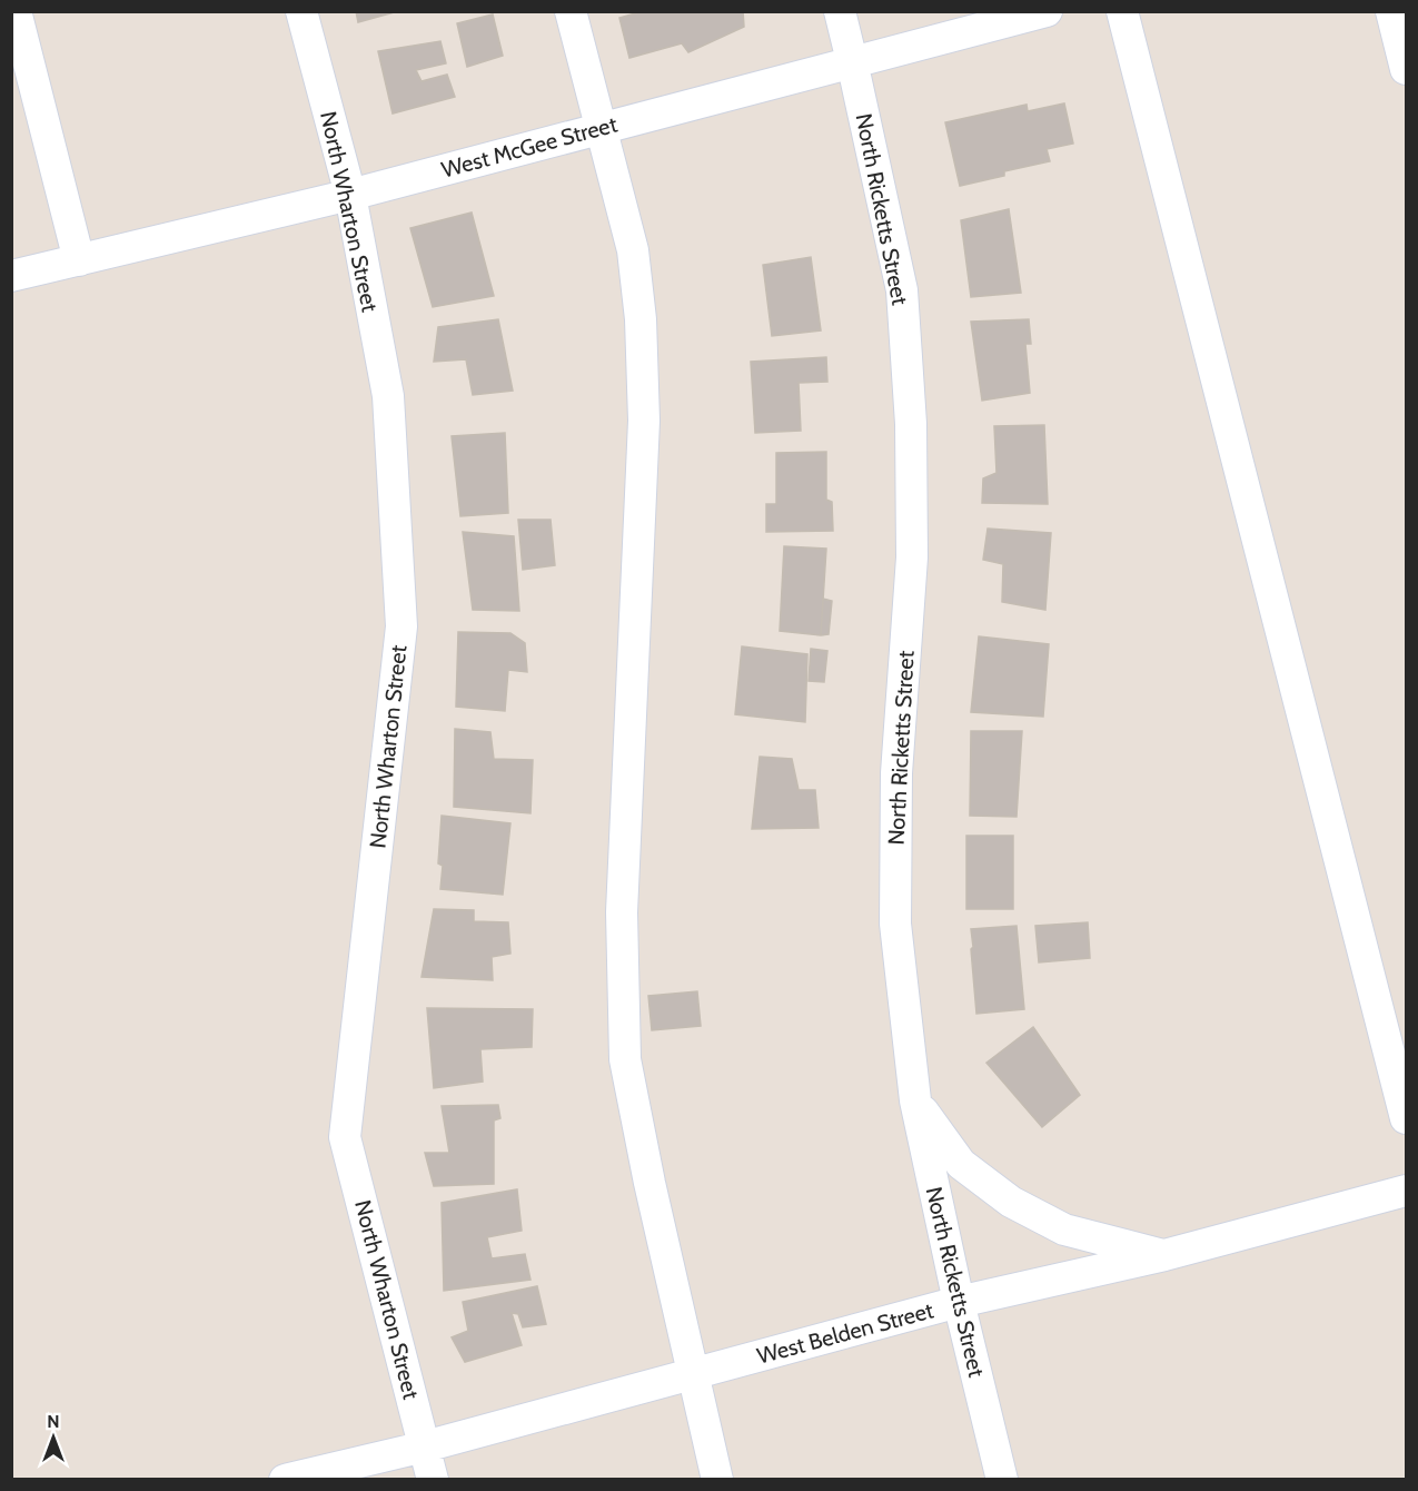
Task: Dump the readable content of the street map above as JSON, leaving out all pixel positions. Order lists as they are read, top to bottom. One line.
{"streets":{"street":["West McGee Street","North Ricketts Street","North Wharton Street","West Belden Street"]},"crossings":[["West McGee Street","North Ricketts Street"],["West McGee Street","North Wharton Street"],["North Ricketts Street","West Belden Street"],["North Wharton Street","West Belden Street"]],"north":"top"}
